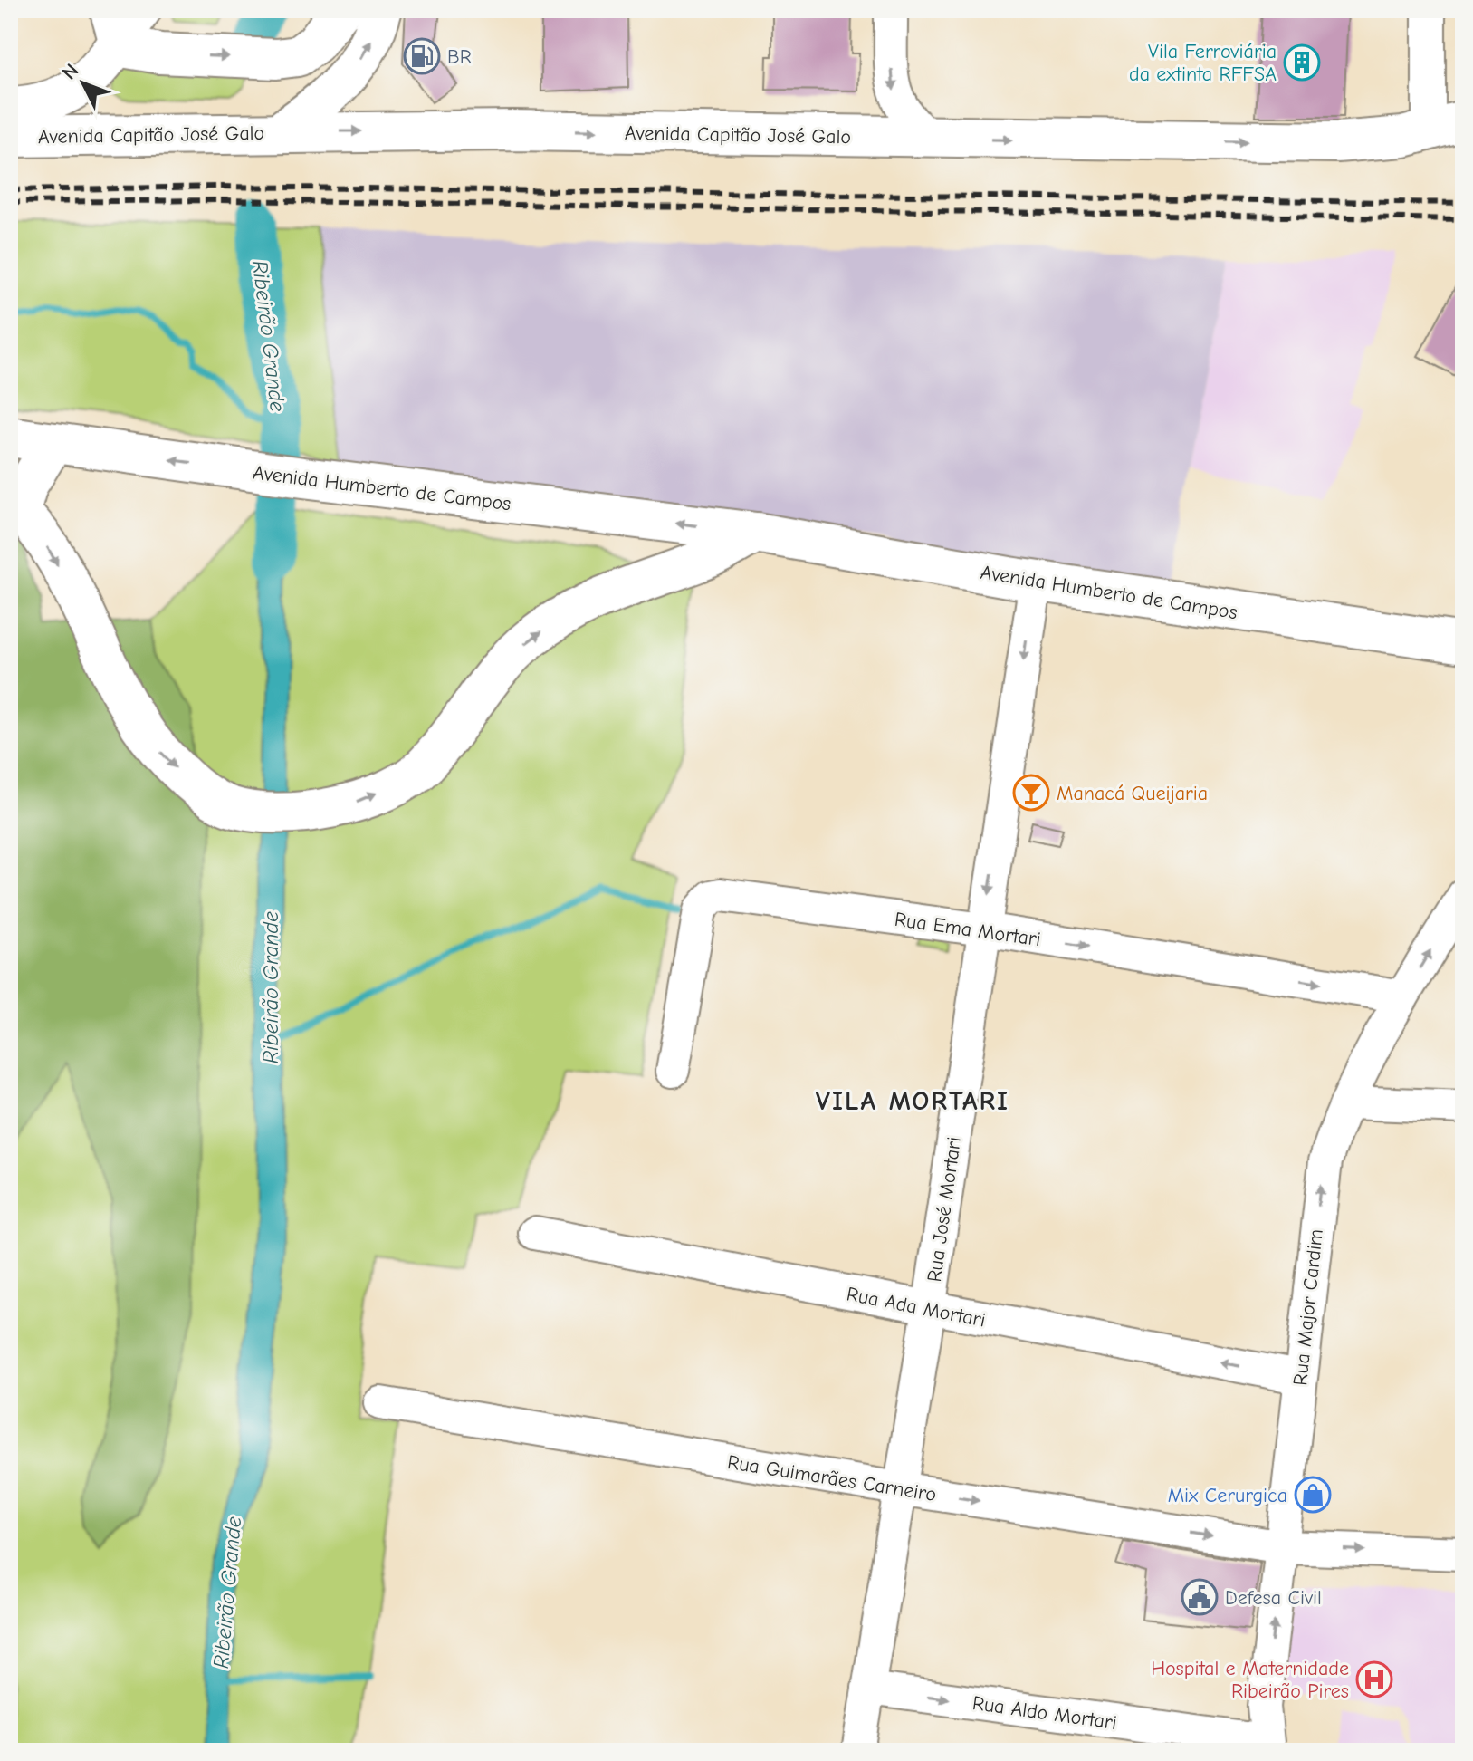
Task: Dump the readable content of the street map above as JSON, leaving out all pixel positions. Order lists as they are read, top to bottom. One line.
{"streets":{"main road":["Avenida Capitão José Galo","Avenida Humberto de Campos"],"street":["Rua Ema Mortari","Rua José Mortari","Rua Ada Mortari","Rua Major Cardim","Rua Guimarães Carneiro","Rua Aldo Mortari"]},"crossings":[["Avenida Humberto de Campos","Rua José Mortari"],["Rua Ema Mortari","Rua José Mortari"],["Rua Ema Mortari","Rua Major Cardim"],["Rua José Mortari","Rua Ada Mortari"],["Rua José Mortari","Rua Guimarães Carneiro"],["Rua José Mortari","Rua Aldo Mortari"],["Rua Ada Mortari","Rua Major Cardim"],["Rua Major Cardim","Rua Guimarães Carneiro"],["Rua Major Cardim","Rua Aldo Mortari"]],"one_way":["Avenida Capitão José Galo","Avenida Humberto de Campos","Rua Ema Mortari","Rua Ada Mortari","Rua Major Cardim","Rua Guimarães Carneiro","Rua Aldo Mortari"],"districts":["VILA MORTARI"],"water":["Ribeirão Grande"],"places":{"fuel station":["BR"],"building":["Vila Ferroviária da extinta RFFSA"],"bar":["Manacá Queijaria"],"shop":["Mix Cerurgica"],"public building":["Defesa Civil"],"hospital":["Hospital e Maternidade Ribeirão Pires"]},"north":"top left"}
